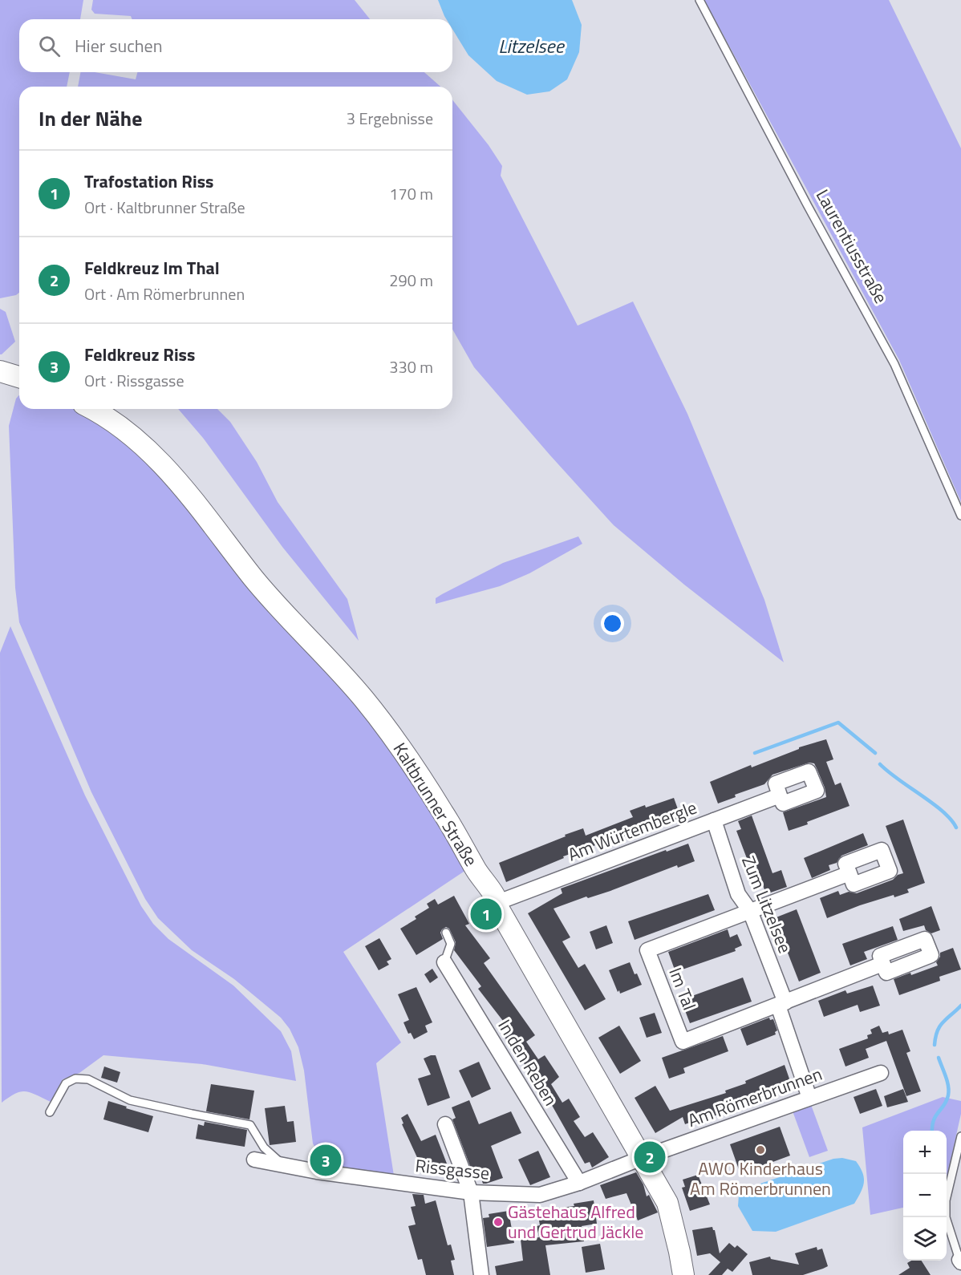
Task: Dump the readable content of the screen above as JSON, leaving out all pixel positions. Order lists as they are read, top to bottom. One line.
{"streets":{"street":["Kaltbrunner Straße","Am Würtembergle","Zum Litzelsee","Im Tal","In den Reben","Am Römerbrunnen","Rissgasse"],"lane":["Laurentiusstraße"]},"crossings":[["Kaltbrunner Straße","Am Würtembergle"],["Kaltbrunner Straße","Am Römerbrunnen"],["Kaltbrunner Straße","Rissgasse"],["Am Würtembergle","Zum Litzelsee"],["Zum Litzelsee","Im Tal"],["Zum Litzelsee","Am Römerbrunnen"],["In den Reben","Rissgasse"],["Am Römerbrunnen","Rissgasse"]],"water":["Litzelsee"],"places":["AWO Kinderhaus Am Römerbrunnen","Gästehaus Alfred und Gertrud Jäckle"],"page":{"search":"Hier suchen","heading":["In der Nähe","3 Ergebnisse"],"list":[{"mark":"1","name":"Trafostation Riss","note":"Ort · Kaltbrunner Straße","value":"170 m"},{"mark":"2","name":"Feldkreuz Im Thal","note":"Ort · Am Römerbrunnen","value":"290 m"},{"mark":"3","name":"Feldkreuz Riss","note":"Ort · Rissgasse","value":"330 m"}],"pins":["1","2","3"],"map_buttons":["+","−"]}}
